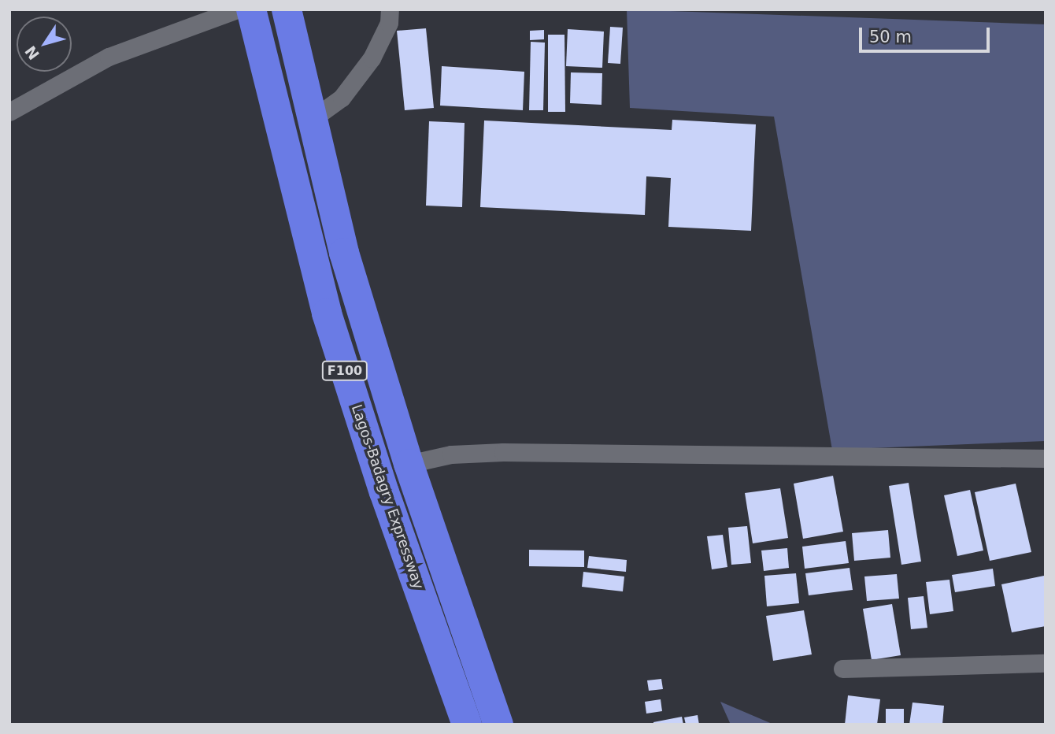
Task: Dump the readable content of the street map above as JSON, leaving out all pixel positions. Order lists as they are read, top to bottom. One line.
{"streets":{"highway":["F100","Lagos-Badagry Expressway"]},"scale_bar":"50 m","north":"bottom left"}
